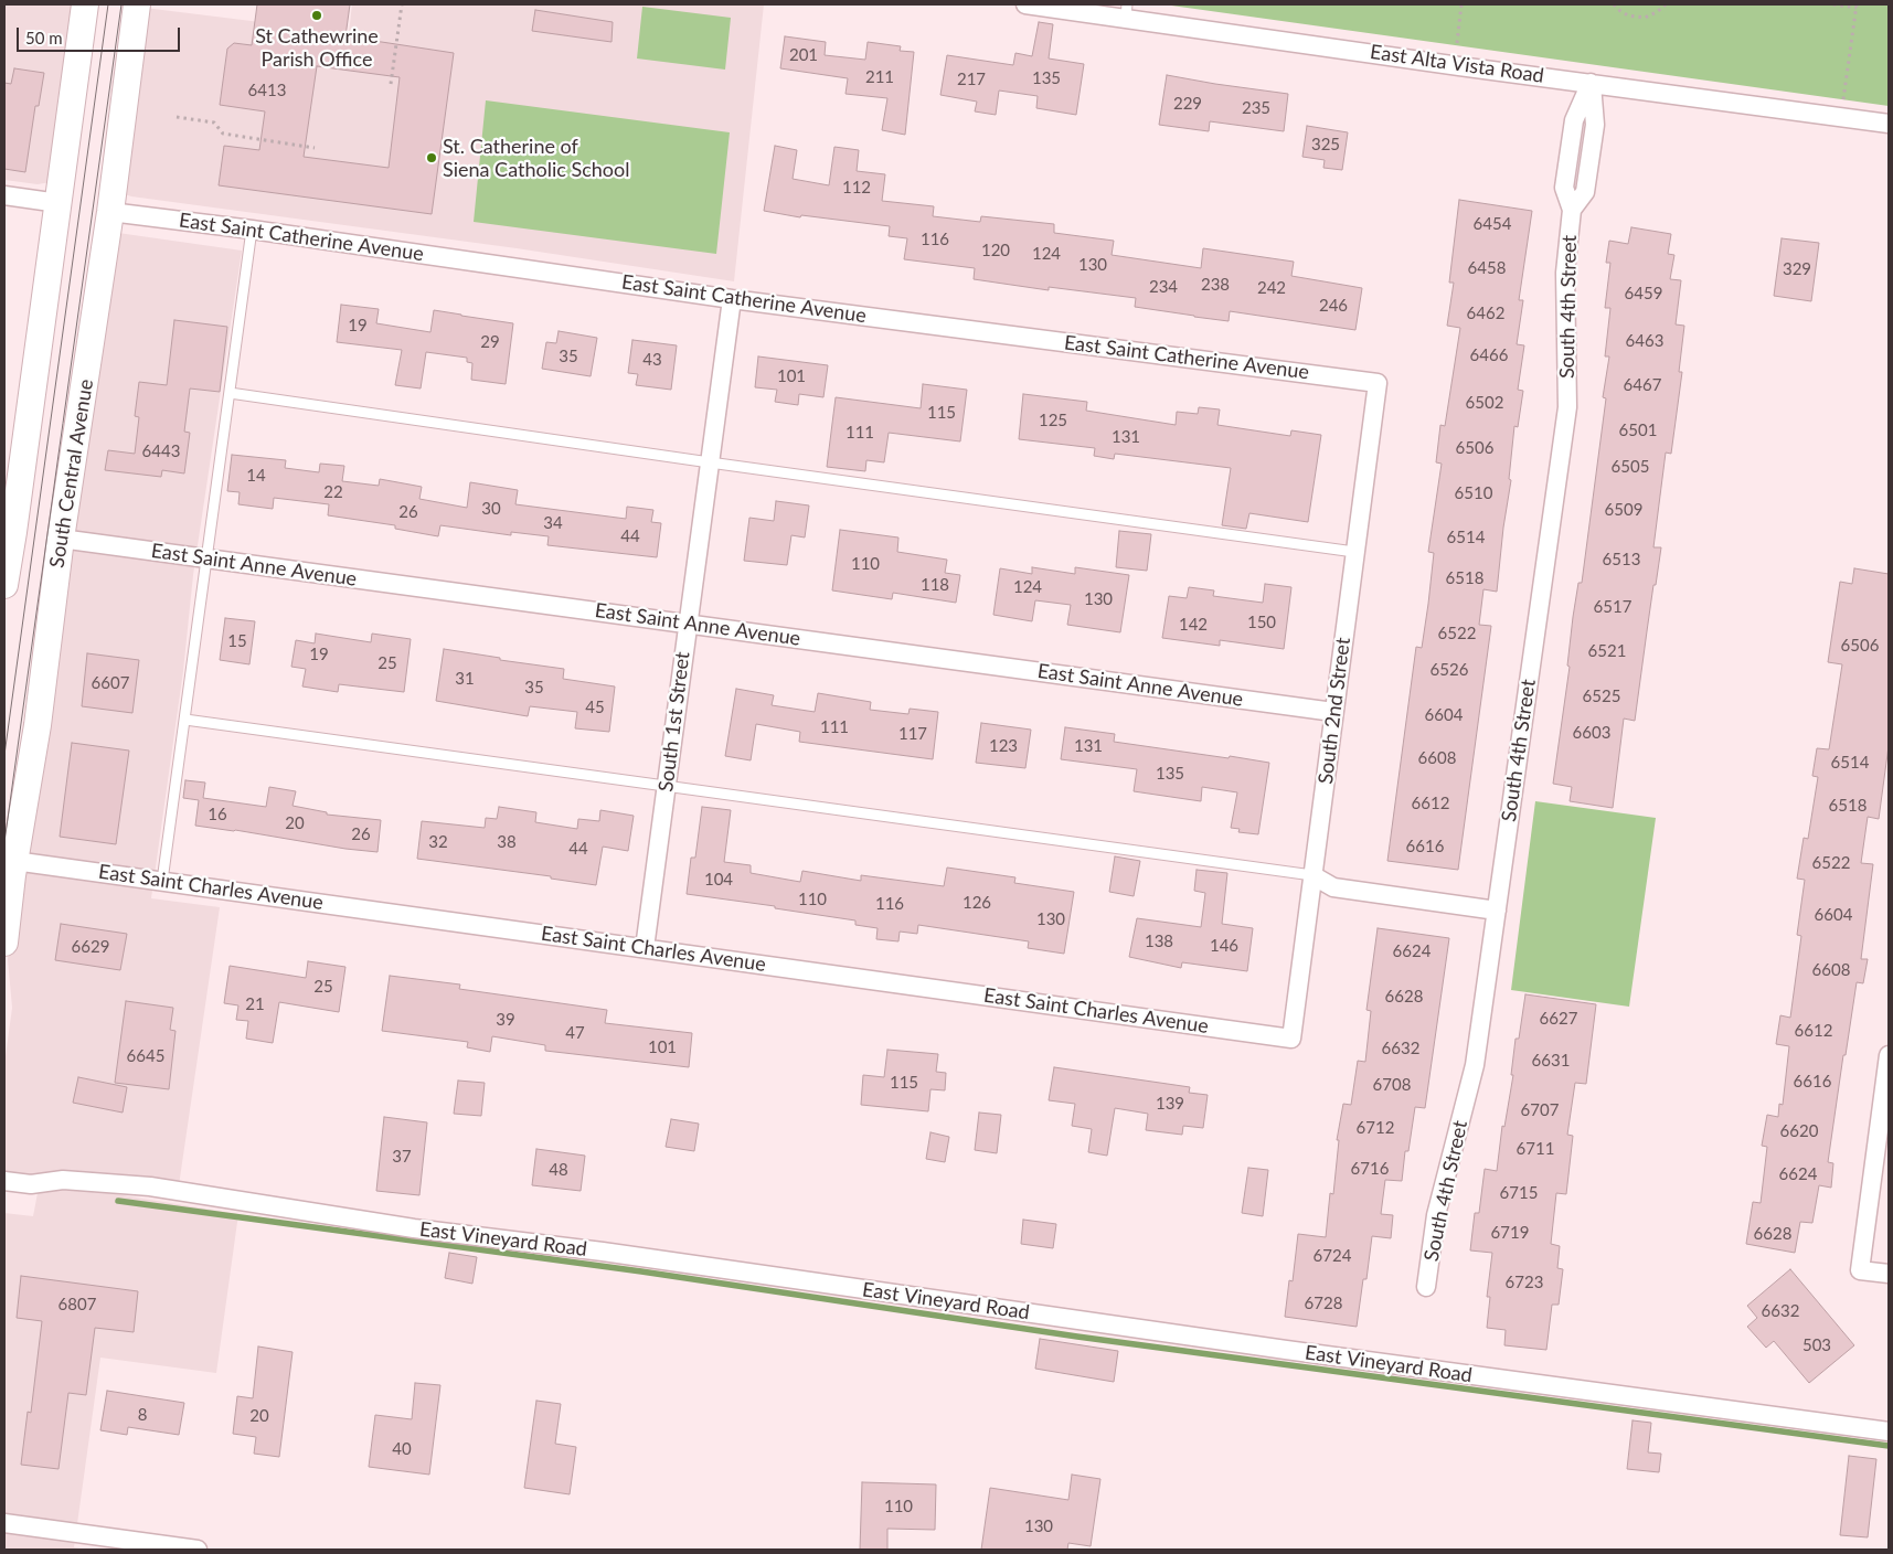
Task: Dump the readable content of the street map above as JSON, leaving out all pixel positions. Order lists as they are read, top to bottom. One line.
{"streets":{"main road":["South Central Avenue"],"street":["East Alta Vista Road","East Saint Catherine Avenue","South 4th Street","East Saint Anne Avenue","South 2nd Street","South 1st Street","East Saint Charles Avenue","East Vineyard Road"]},"crossings":[["East Alta Vista Road","South 4th Street"],["East Saint Catherine Avenue","South Central Avenue"],["East Saint Catherine Avenue","South 2nd Street"],["East Saint Catherine Avenue","South 1st Street"],["South Central Avenue","East Saint Anne Avenue"],["South Central Avenue","East Saint Charles Avenue"],["East Saint Anne Avenue","South 2nd Street"],["East Saint Anne Avenue","South 1st Street"],["South 2nd Street","East Saint Charles Avenue"],["South 1st Street","East Saint Charles Avenue"]],"places":["St Cathewrine Parish Office","St. Catherine of Siena Catholic School"],"house_numbers":["201","211","135","217","6413","229","235","325","112","6454","116","120","124","130","6458","329","238","234","242","6459","246","6462","19","6463","29","6466","35","43","101","6467","6502","115","125","6501","111","131","6506","6443","6505","14","22","6510","30","6509","26","34","44","6514","6513","110","6518","118","124","130","6517","150","142","6522","15","6506","6521","19","25","6526","31","6607","35","6525","45","6604","111","6603","117","123","131","6608","6514","135","6612","6518","16","20","26","32","38","6616","44","6522","104","110","126","116","6604","130","138","146","6629","6624","6608","25","6628","21","6627","39","6612","47","101","6632","6645","6631","6616","115","6708","139","6707","6712","6620","6711","37","6716","48","6624","6715","6719","6628","6724","6723","6728","6807","6632","503","8","20","40","110","130"],"scale_bar":"50 m"}
